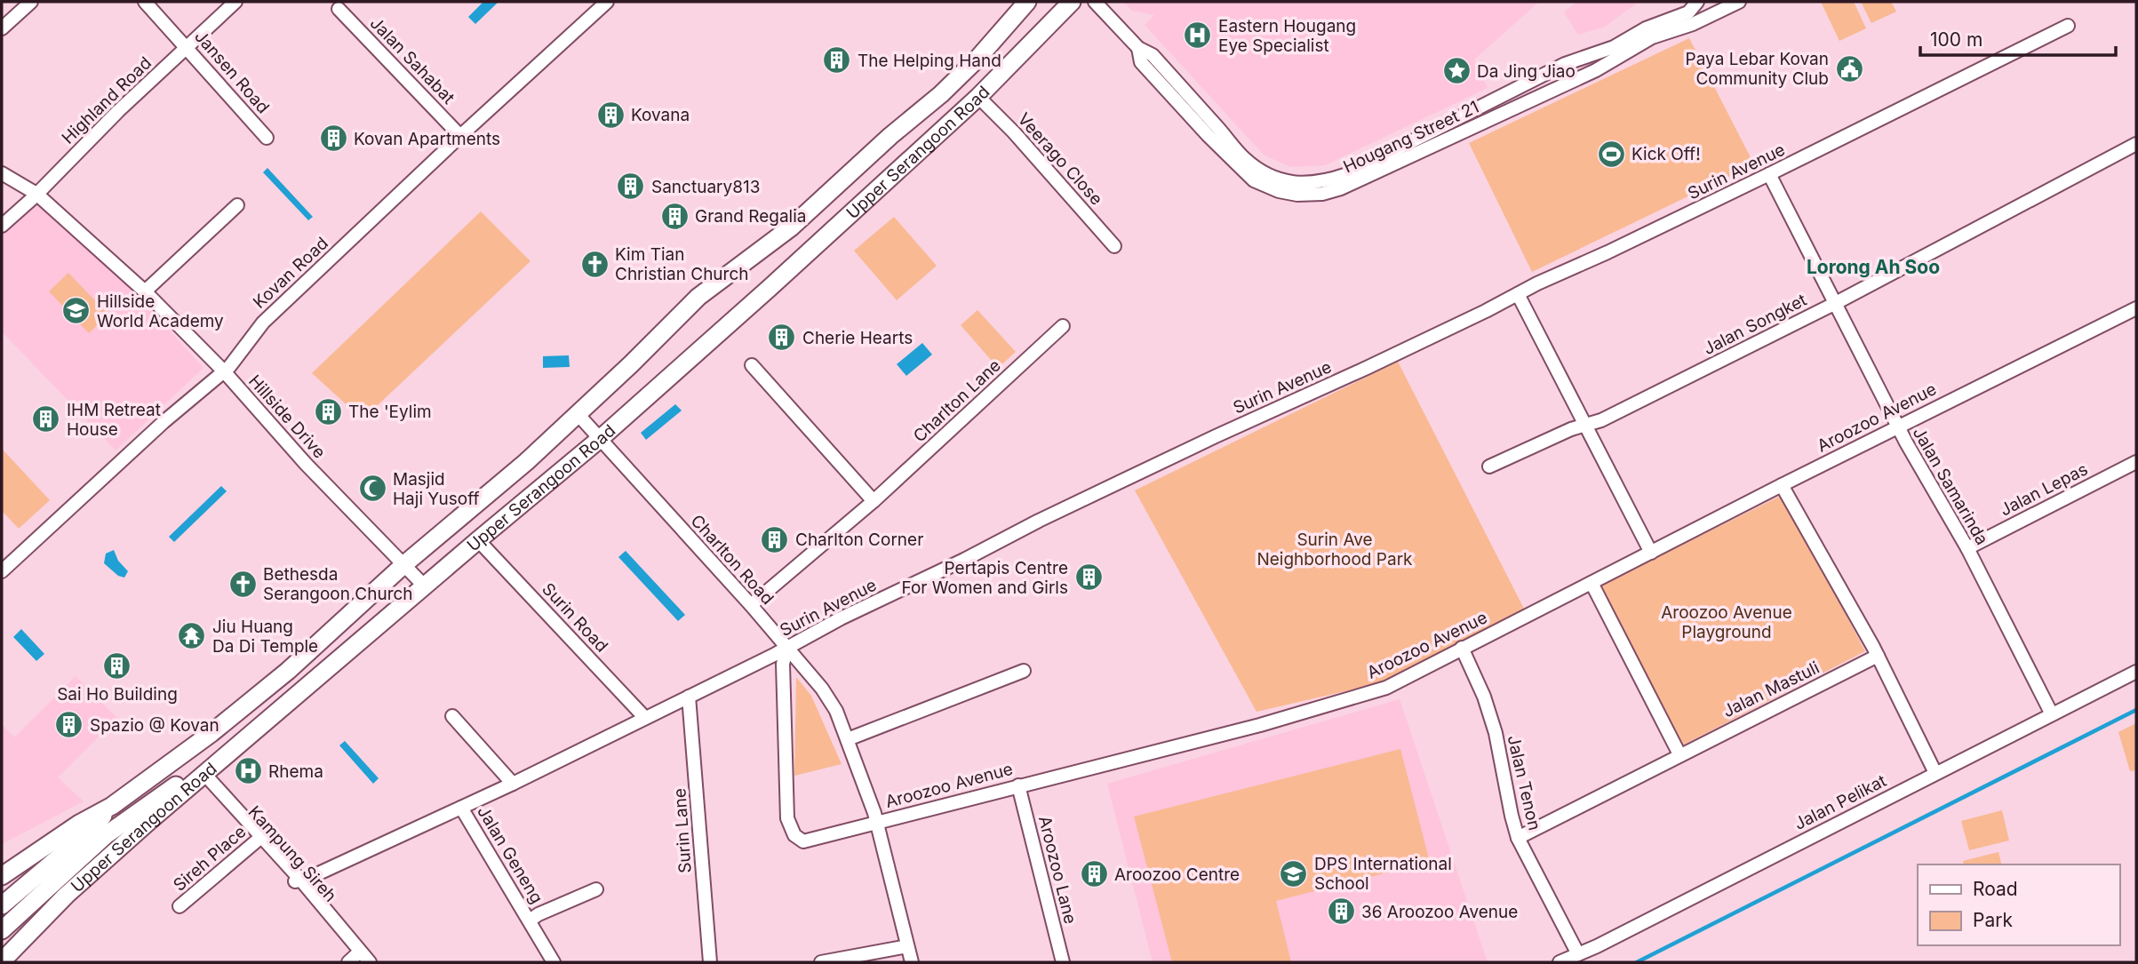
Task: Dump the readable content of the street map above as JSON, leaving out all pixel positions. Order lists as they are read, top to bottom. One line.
{"streets":{"main road":["Upper Serangoon Road"],"street":["Jalan Sahabat","Jansen Road","Highland Road","Hougang Street 21","Veerago Close","Surin Avenue","Kovan Road","Jalan Songket","Charlton Lane","Hillside Drive","Aroozoo Avenue","Jalan Samarinda","Jalan Lepas","Charlton Road","Surin Road","Jalan Mastuli","Jalan Tenon","Jalan Pelikat","Surin Lane","Kampung Sireh","Jalan Geneng","Sireh Place","Aroozoo Lane"]},"crossings":[["Jalan Sahabat","Kovan Road"],["Jansen Road","Highland Road"],["Highland Road","Hillside Drive"],["Upper Serangoon Road","Veerago Close"],["Upper Serangoon Road","Hillside Drive"],["Upper Serangoon Road","Charlton Road"],["Upper Serangoon Road","Surin Road"],["Upper Serangoon Road","Kampung Sireh"],["Surin Avenue","Aroozoo Avenue"],["Surin Avenue","Jalan Samarinda"],["Surin Avenue","Charlton Road"],["Surin Avenue","Surin Road"],["Surin Avenue","Surin Lane"],["Surin Avenue","Kampung Sireh"],["Surin Avenue","Jalan Geneng"],["Kovan Road","Hillside Drive"],["Jalan Songket","Jalan Samarinda"],["Charlton Lane","Charlton Road"],["Aroozoo Avenue","Jalan Samarinda"],["Aroozoo Avenue","Charlton Road"],["Aroozoo Avenue","Jalan Tenon"],["Aroozoo Avenue","Aroozoo Lane"],["Jalan Samarinda","Jalan Lepas"],["Jalan Samarinda","Jalan Pelikat"],["Jalan Mastuli","Jalan Tenon"],["Jalan Tenon","Jalan Pelikat"],["Kampung Sireh","Sireh Place"]],"districts":["Lorong Ah Soo"],"parks":["Surin Ave Neighborhood Park","Aroozoo Avenue Playground"],"places":{"hospital":["Eastern Hougang Eye Specialist","Rhema"],"building":["The Helping Hand","Kovana","Kovan Apartments","Sanctuary813","Grand Regalia","Cherie Hearts","The 'Eylim","IHM Retreat House","Charlton Corner","Pertapis Centre For Women and Girls","Sai Ho Building","Spazio @ Kovan","Aroozoo Centre","36 Aroozoo Avenue"],"public building":["Paya Lebar Kovan Community Club"],"place":["Da Jing Jiao"],"sports":["Kick Off!"],"church":["Kim Tian Christian Church","Bethesda Serangoon Church"],"school or university":["Hillside World Academy","DPS International School"],"mosque":["Masjid Haji Yusoff"],"temple":["Jiu Huang Da Di Temple"]},"legend":["Road","Park"],"scale_bar":"100 m"}
